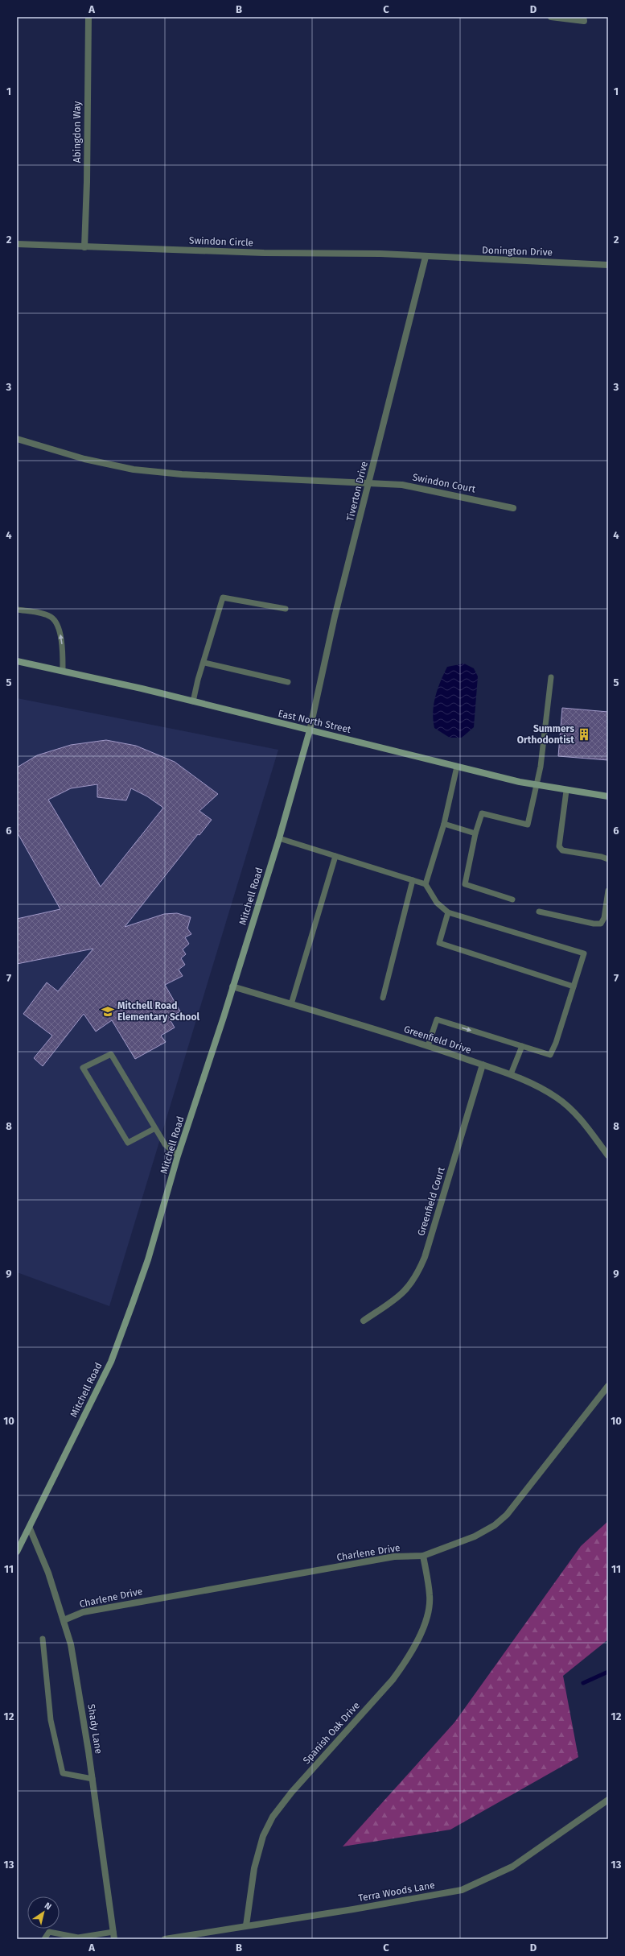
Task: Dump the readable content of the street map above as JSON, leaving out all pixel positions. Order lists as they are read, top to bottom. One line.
{"streets":{"street":["Abingdon Way","Swindon Circle","Donington Drive","Swindon Court","Tiverton Drive","East North Street","Mitchell Road","Greenfield Drive","Greenfield Court","Charlene Drive","Shady Lane","Spanish Oak Drive","Terra Woods Lane"]},"crossings":[["Abingdon Way","Swindon Circle"],["Swindon Circle","Donington Drive"],["Swindon Circle","Tiverton Drive"],["Donington Drive","Tiverton Drive"],["Swindon Court","Tiverton Drive"],["Tiverton Drive","East North Street"],["Tiverton Drive","Mitchell Road"],["East North Street","Mitchell Road"],["Mitchell Road","Greenfield Drive"],["Mitchell Road","Shady Lane"],["Greenfield Drive","Greenfield Court"],["Charlene Drive","Shady Lane"],["Charlene Drive","Spanish Oak Drive"],["Spanish Oak Drive","Terra Woods Lane"]],"places":{"building":["Summers Orthodontist"],"school or university":["Mitchell Road Elementary School"]},"north":"top right","grid":{"columns":["A","B","C","D"],"rows":["1","2","3","4","5","6","7","8","9","10","11","12","13"]}}
